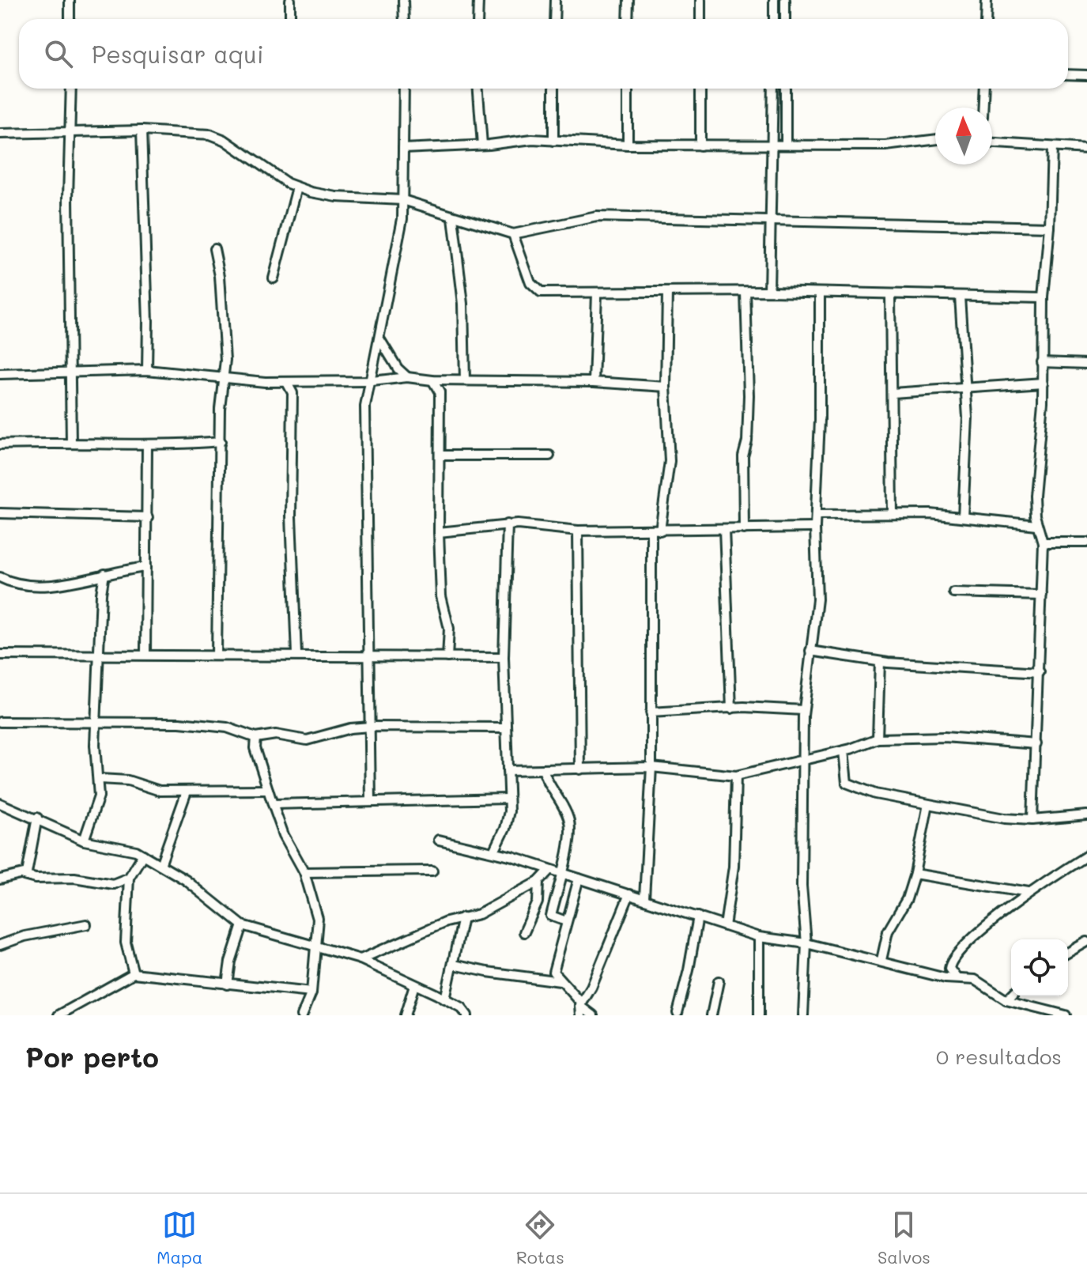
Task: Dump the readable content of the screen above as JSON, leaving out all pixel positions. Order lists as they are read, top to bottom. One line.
{"north":"top","page":{"search":"Pesquisar aqui","heading":["Por perto","0 resultados"],"nav":["Mapa","Rotas","Salvos"]}}
